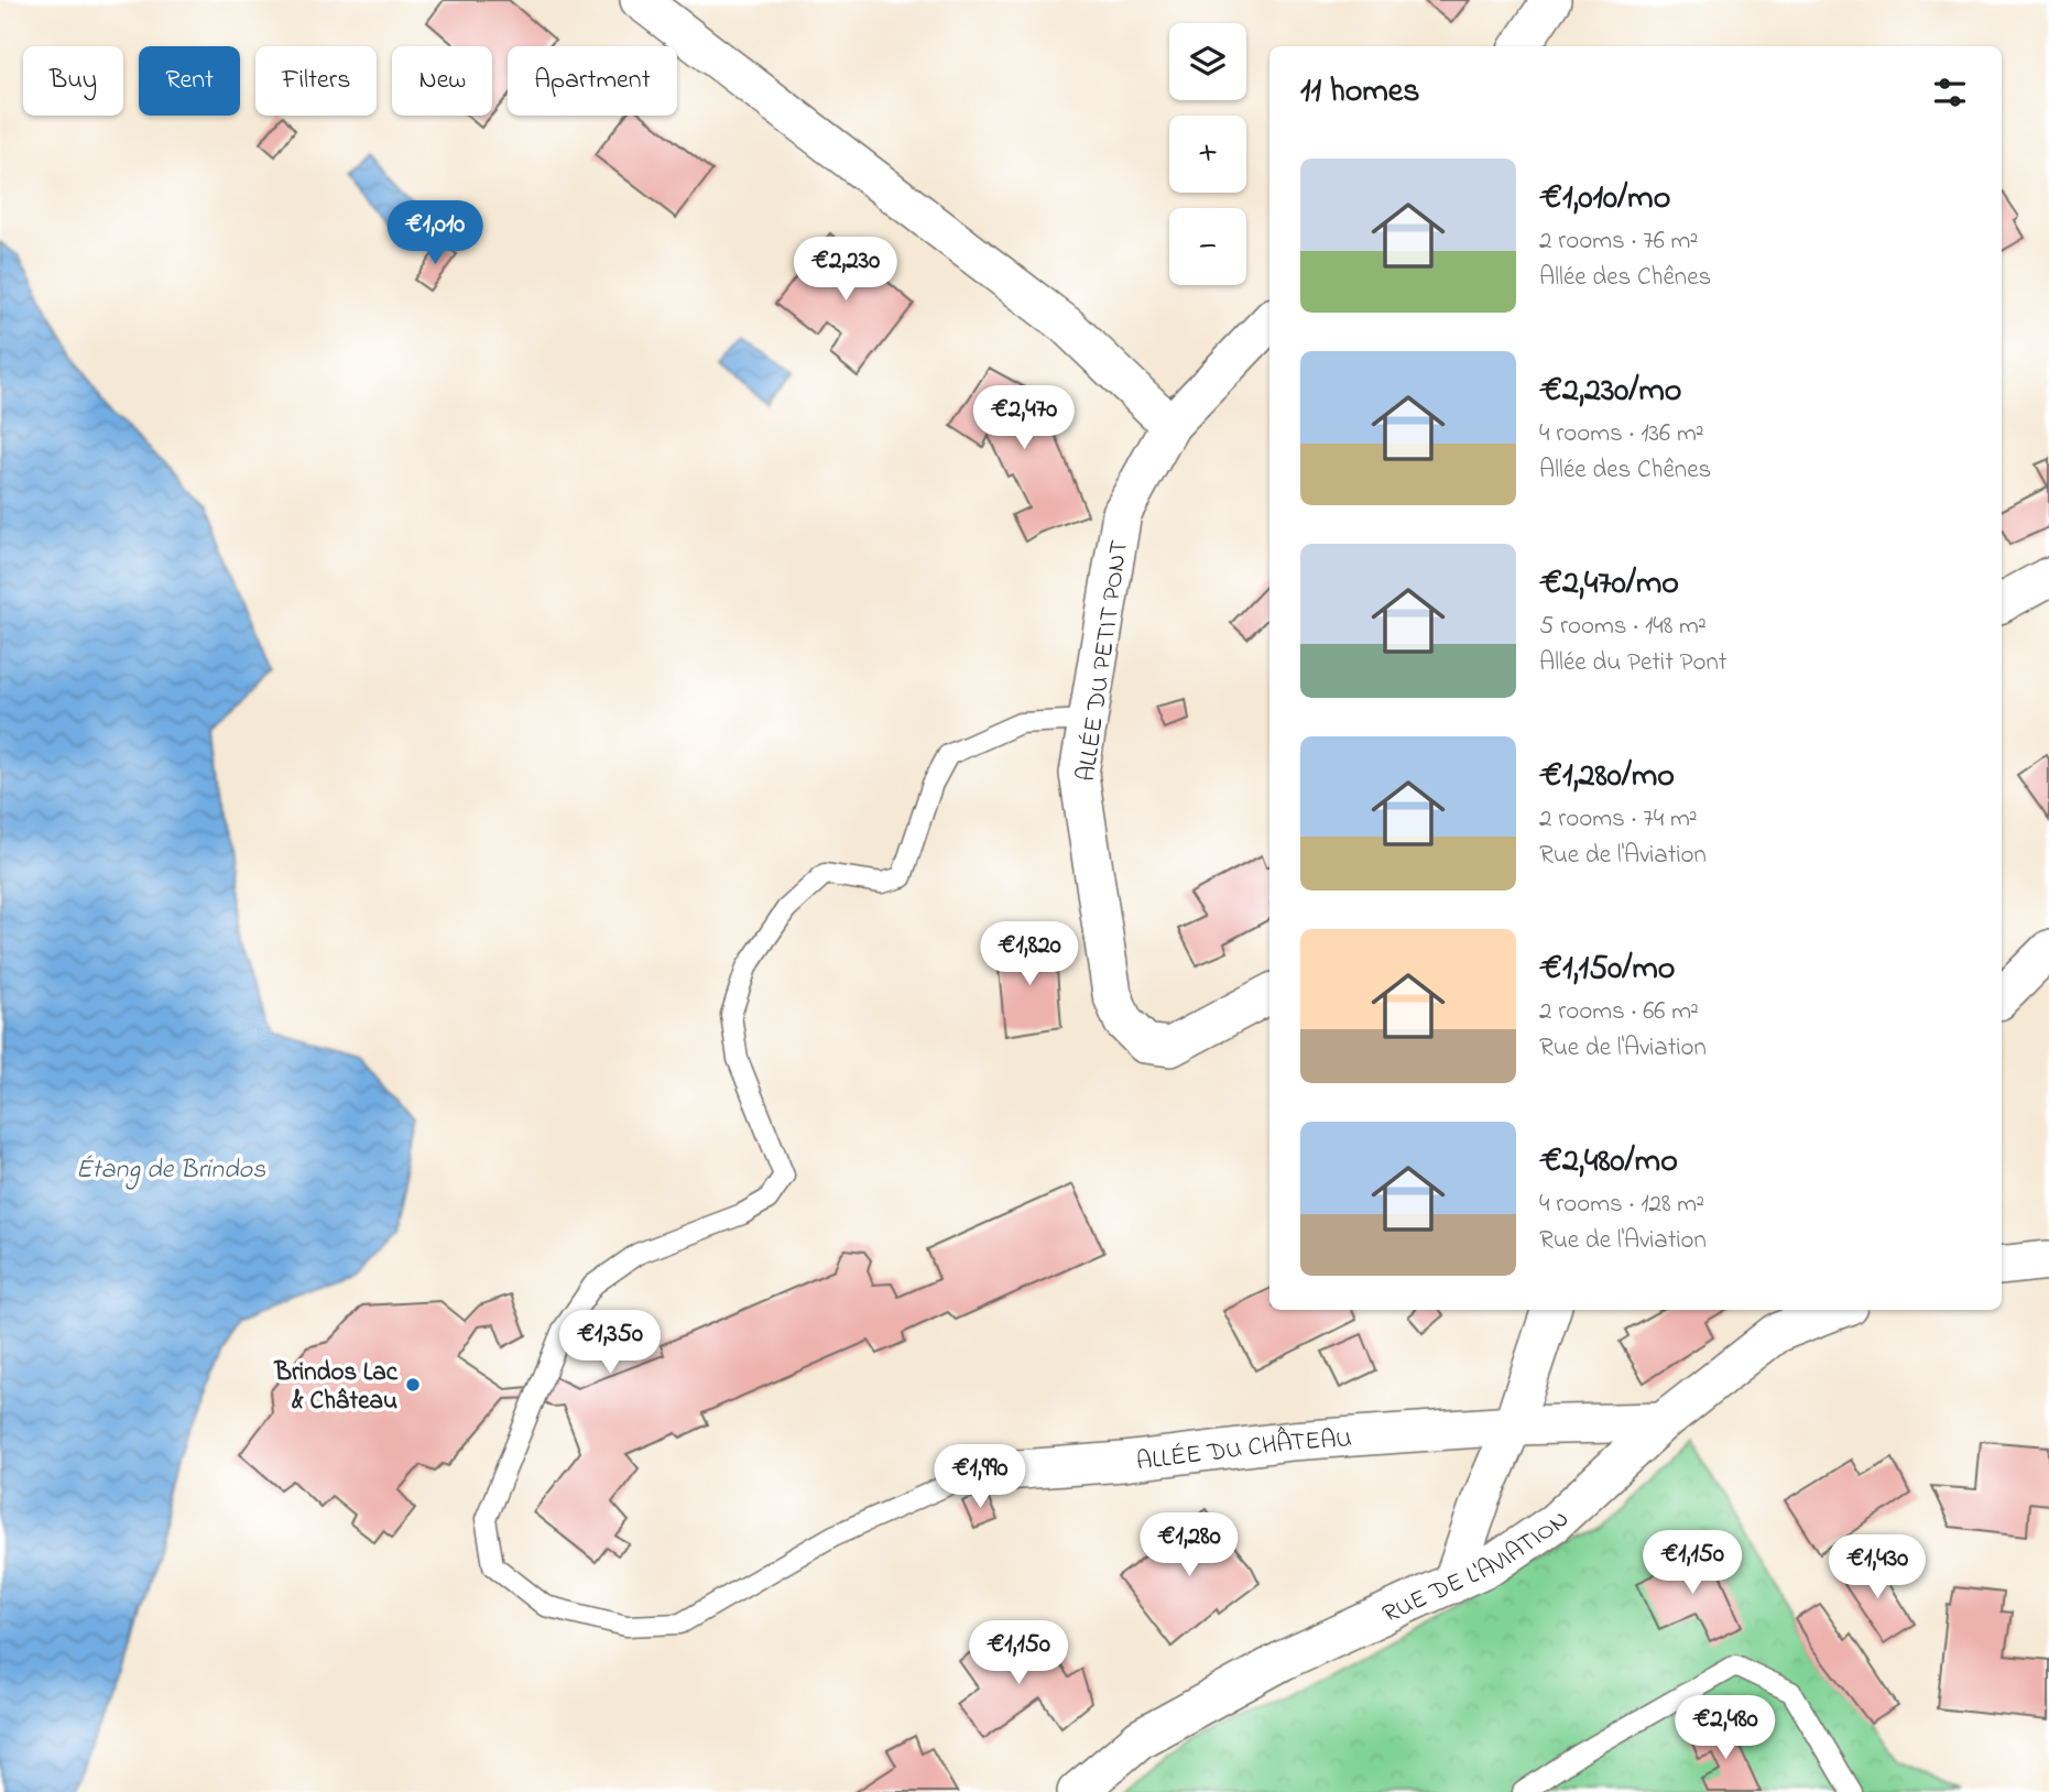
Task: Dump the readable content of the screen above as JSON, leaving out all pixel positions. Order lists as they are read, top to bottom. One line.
{"streets":{"street":["ALLÉE DU PETIT PONT","ALLÉE DU CHÂTEAU","RUE DE L'AVIATION"]},"crossings":[["ALLÉE DU CHÂTEAU","RUE DE L'AVIATION"]],"water":["Étang de Brindos"],"places":["Brindos Lac & Château"],"page":{"map_buttons":["+","−"],"chip":["Buy","Rent","Filters","New","Apartment"],"heading":"11 homes","list":[{"name":"€1,010/mo","note":"2 rooms · 76 m² · Allée des Chênes"},{"name":"€2,230/mo","note":"4 rooms · 136 m² · Allée des Chênes"},{"name":"€2,470/mo","note":"5 rooms · 148 m² · Allée du Petit Pont"},{"name":"€1,280/mo","note":"2 rooms · 74 m² · Rue de l'Aviation"},{"name":"€1,150/mo","note":"2 rooms · 66 m² · Rue de l'Aviation"},{"name":"€2,480/mo","note":"4 rooms · 128 m² · Rue de l'Aviation"}],"price":["€1,010","€2,230","€2,470","€1,820","€1,350","€1,990","€1,280","€1,150","€1,430","€1,150","€2,480"]}}
